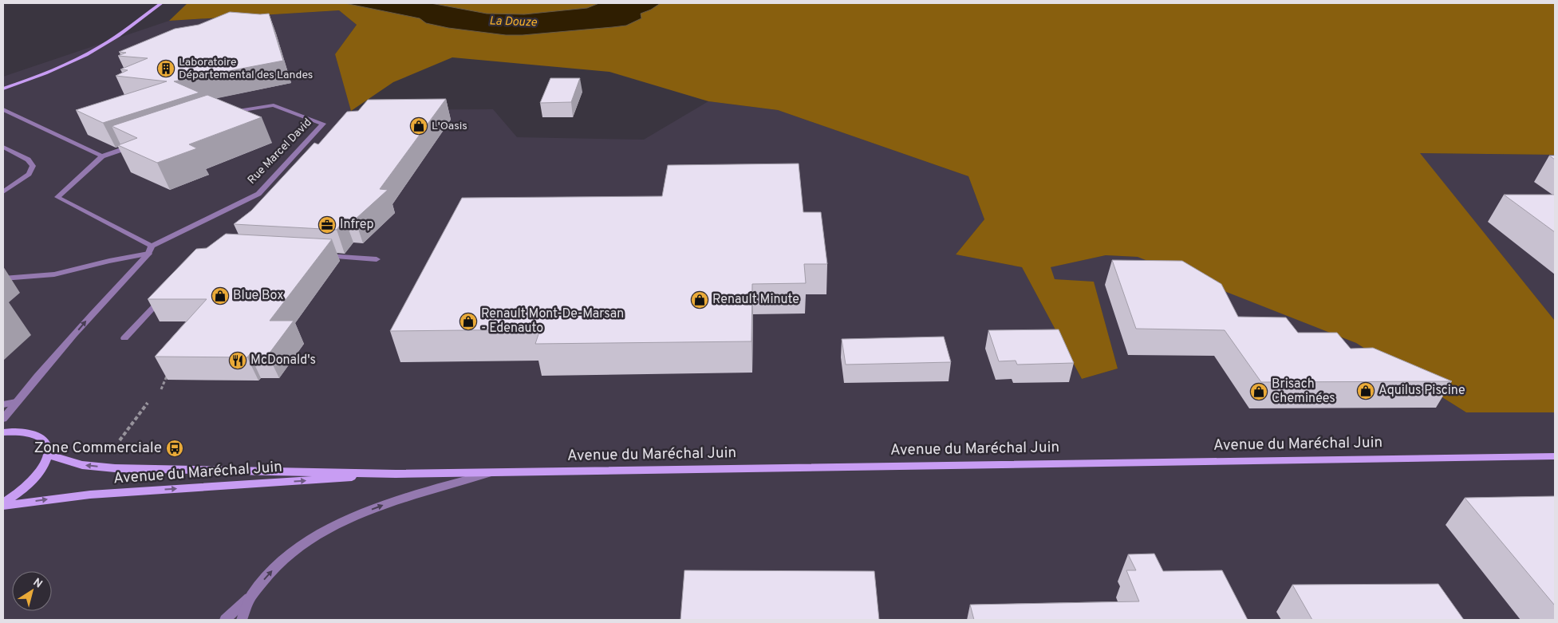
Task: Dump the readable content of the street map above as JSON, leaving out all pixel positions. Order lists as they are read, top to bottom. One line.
{"streets":{"main road":["Avenue du Maréchal Juin"],"street":["Rue Marcel David"]},"water":["La Douze"],"places":{"building":["Laboratoire Départemental des Landes"],"shop":["L'Oasis","Blue Box","Renault Minute","Renault Mont-De-Marsan - Edenauto","Aquilus Piscine","Brisach Cheminées"],"office":["Infrep"],"restaurant":["McDonald's"],"bus stop":["Zone Commerciale"]},"north":"top right"}
